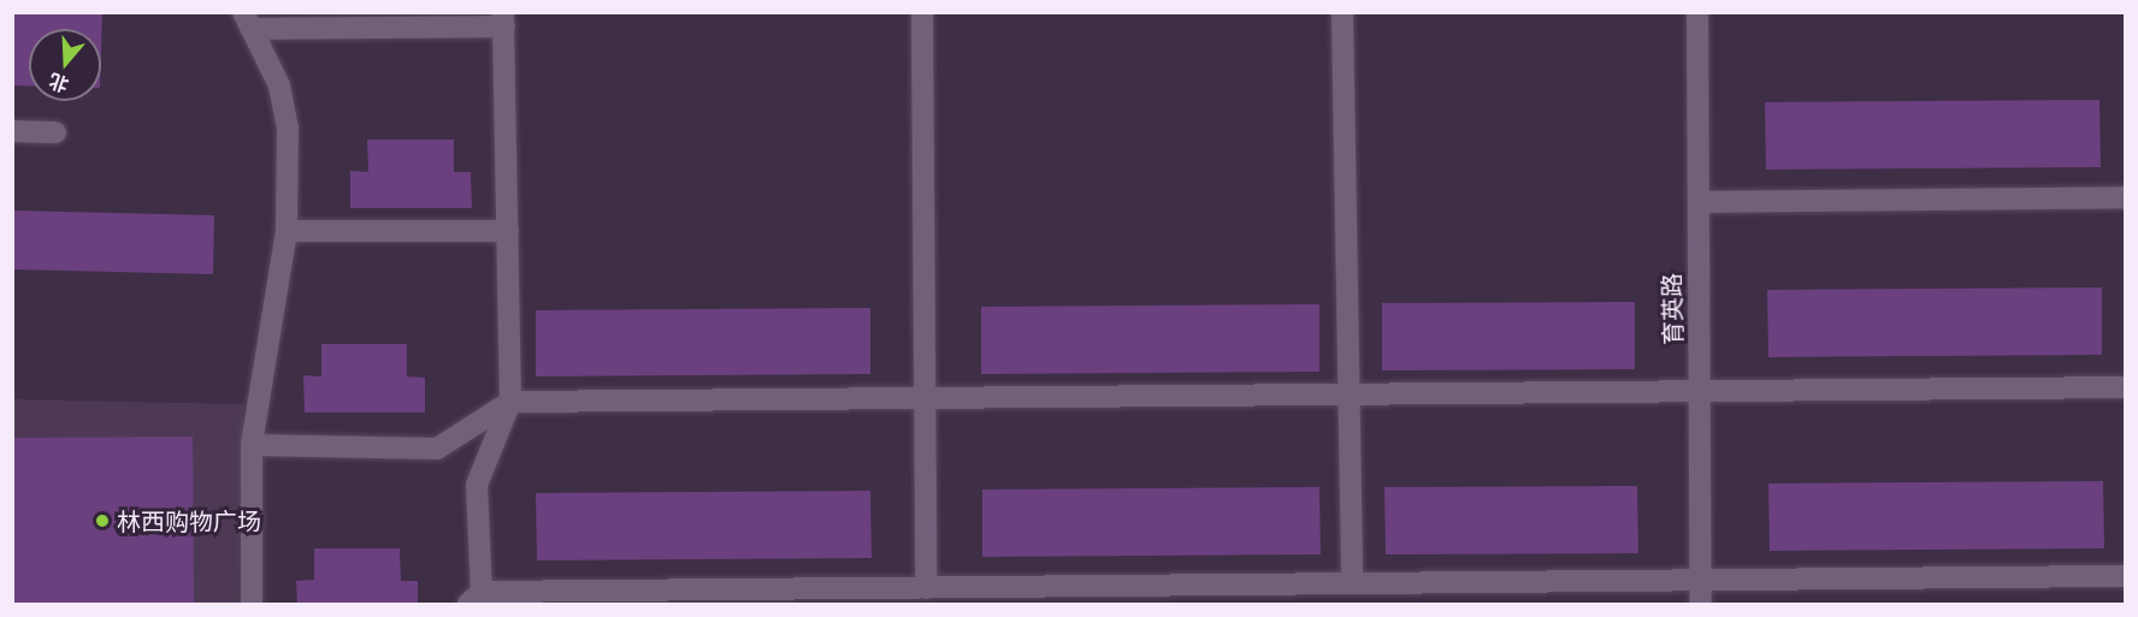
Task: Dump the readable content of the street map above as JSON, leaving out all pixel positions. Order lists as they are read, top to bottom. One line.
{"streets":{"street":["育英路"]},"places":["林西购物广场"],"north":"bottom"}
